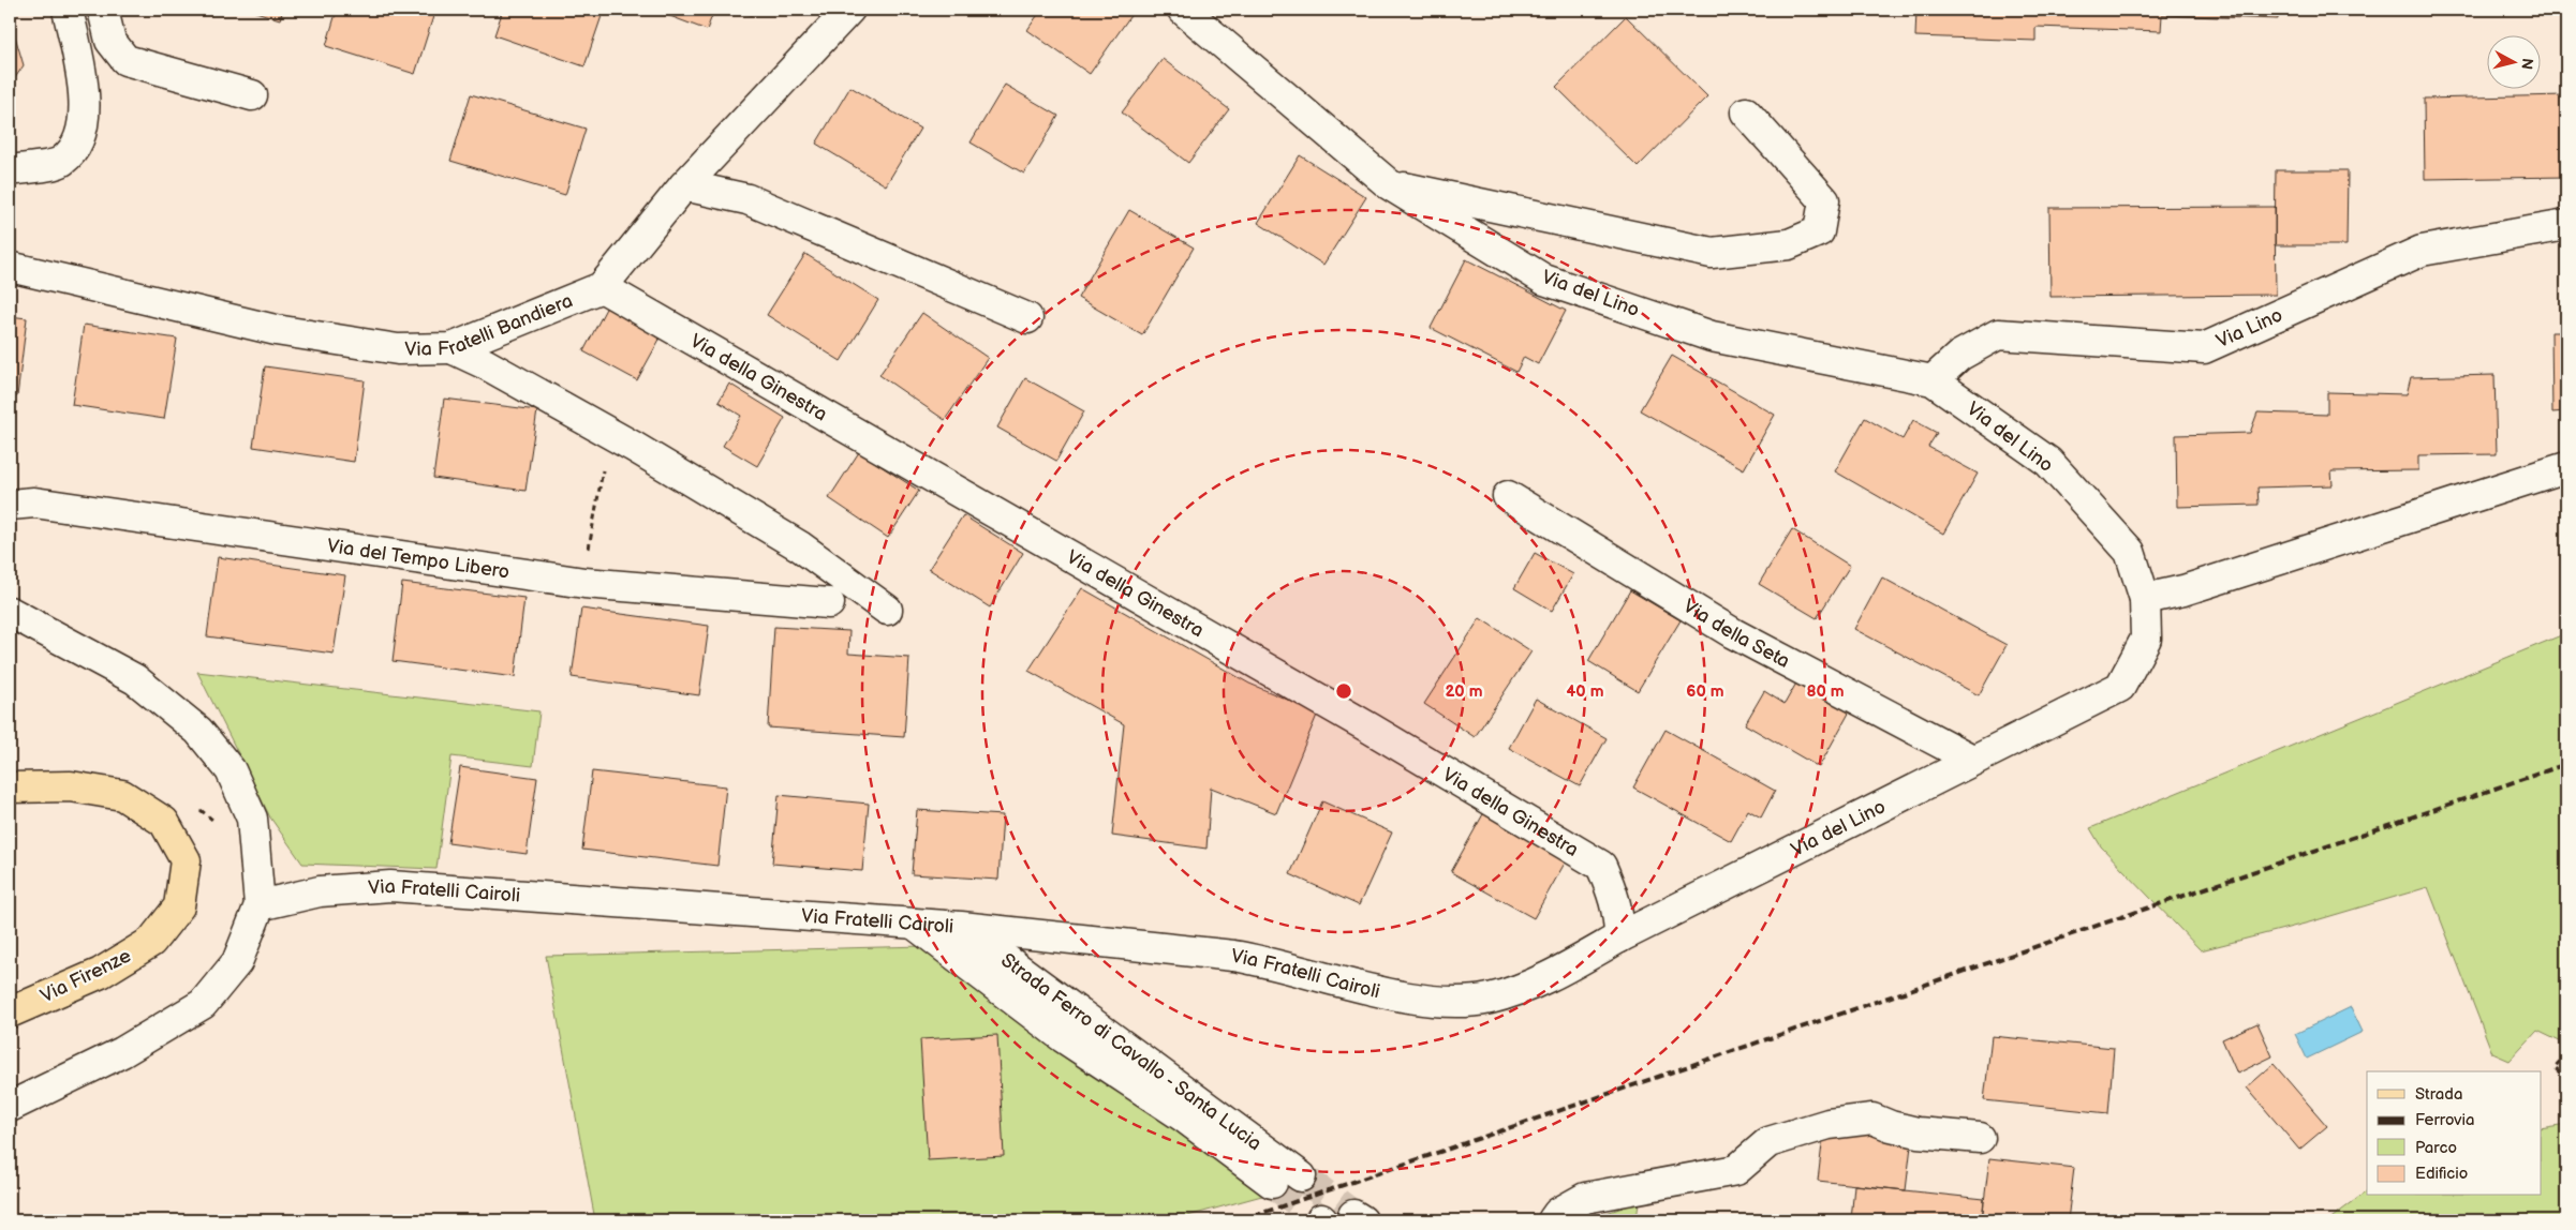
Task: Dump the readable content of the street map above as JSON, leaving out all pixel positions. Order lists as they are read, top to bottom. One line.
{"streets":{"main road":["Via Firenze"],"street":["Via del Lino","Via Fratelli Bandiera","Via Lino","Via della Ginestra","Via del Tempo Libero","Via della Seta","Via Fratelli Cairoli","Strada Ferro di Cavallo - Santa Lucia"]},"crossings":[["Via del Lino","Via Lino"],["Via del Lino","Via della Ginestra"],["Via del Lino","Via della Seta"],["Via del Lino","Via Fratelli Cairoli"],["Via Fratelli Bandiera","Via della Ginestra"],["Via Fratelli Cairoli","Strada Ferro di Cavallo - Santa Lucia"]],"legend":["Strada","Ferrovia","Parco","Edificio"],"north":"right","rings":["20 m","40 m","60 m","80 m"]}
